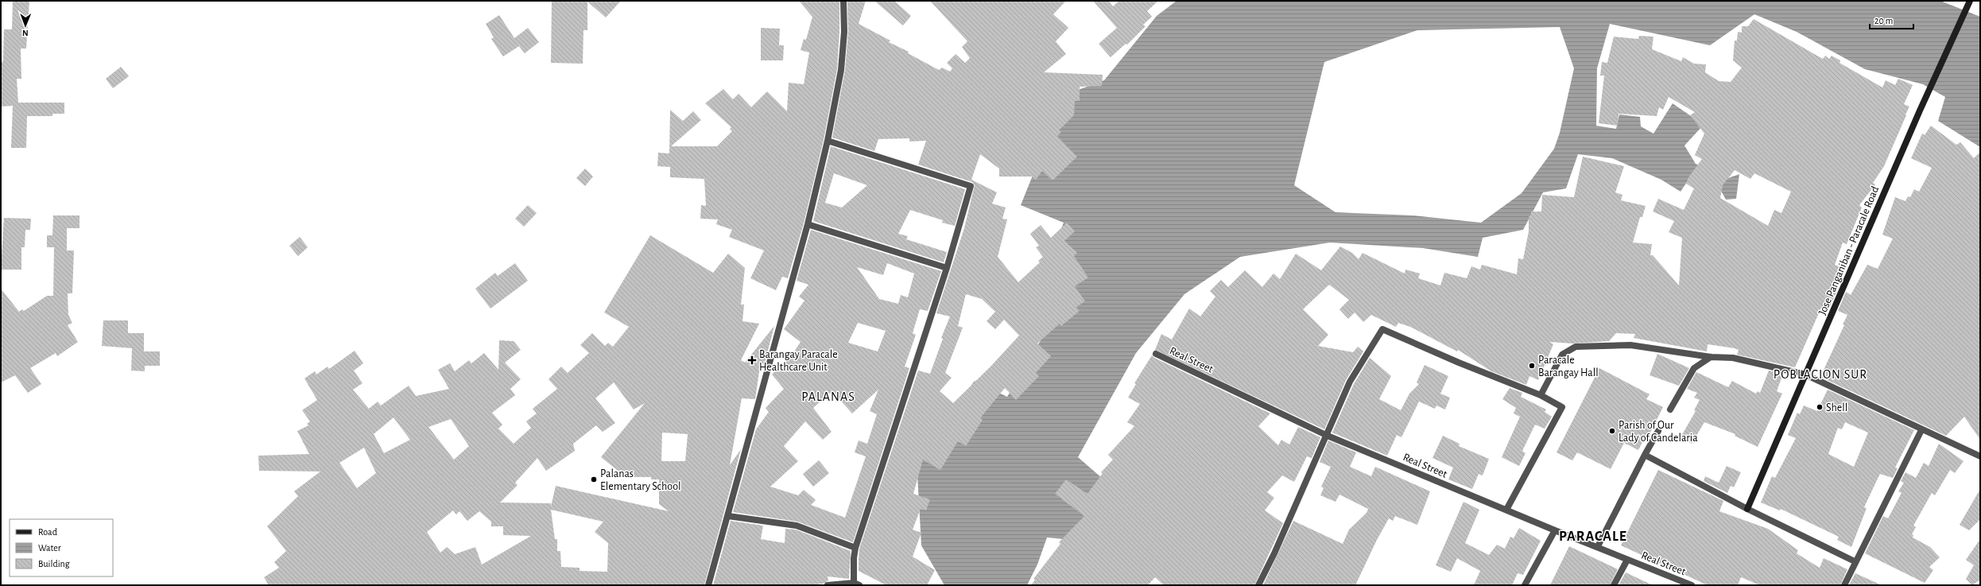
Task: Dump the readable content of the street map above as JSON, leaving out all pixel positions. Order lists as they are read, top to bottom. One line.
{"streets":{"main road":["Jose Panganiban - Paracale Road"],"street":["Real Street"]},"districts":["POBLACION SUR","PALANAS","PARACALE"],"places":{"health":["Barangay Paracale Healthcare Unit"],"other":["Paracale Barangay Hall","Shell","Parish of Our Lady of Candelaria","Palanas Elementary School"]},"legend":["Road","Water","Building"],"scale_bar":"20 m","north":"bottom"}
